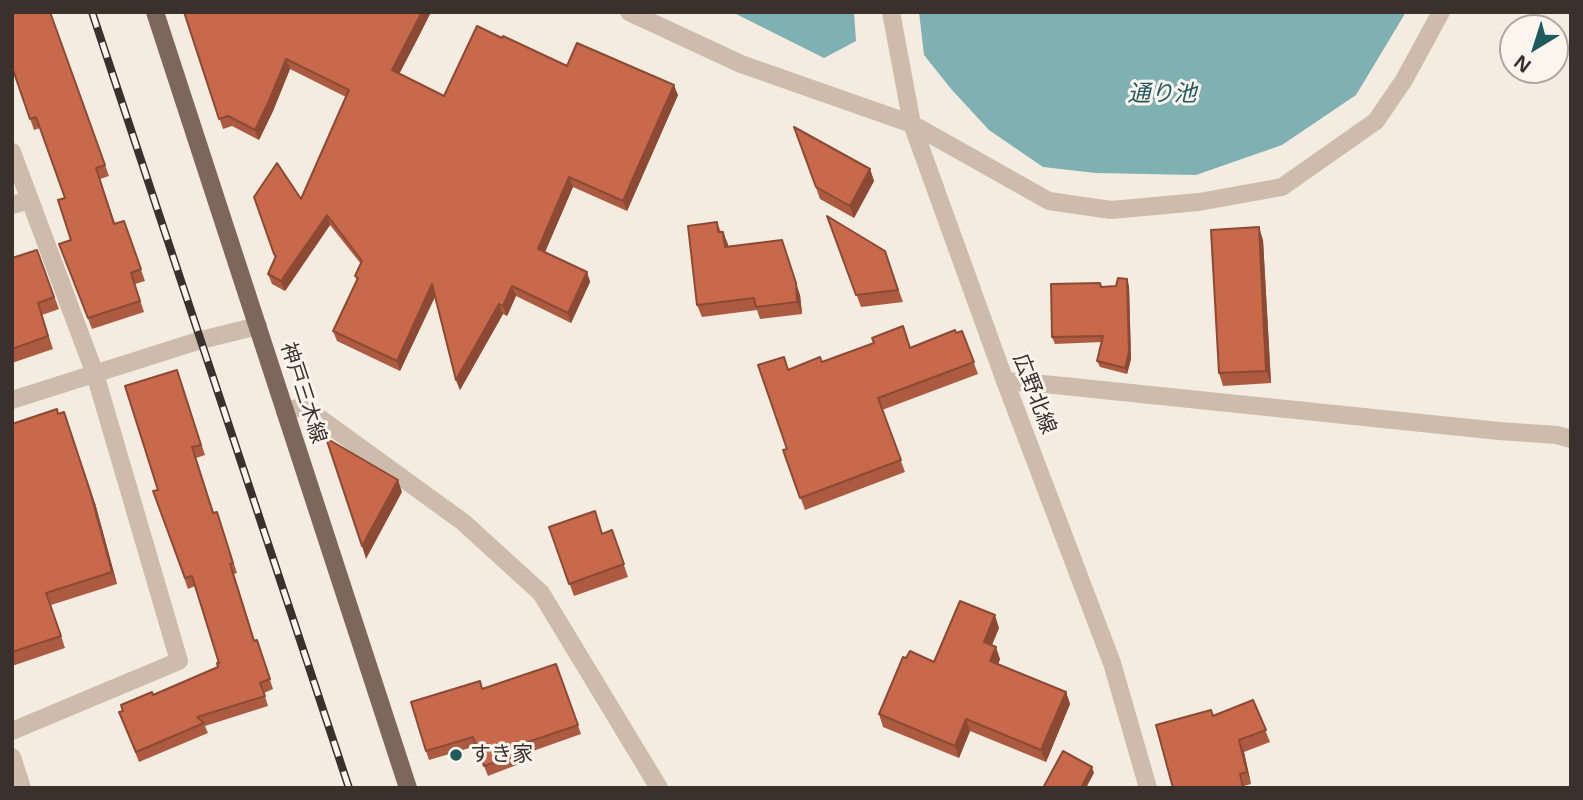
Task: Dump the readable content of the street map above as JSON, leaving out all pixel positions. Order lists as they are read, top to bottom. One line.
{"streets":{"main road":["神戸三木線"],"street":["広野北線"]},"water":["通り池"],"places":["すき家"],"north":"bottom left"}
